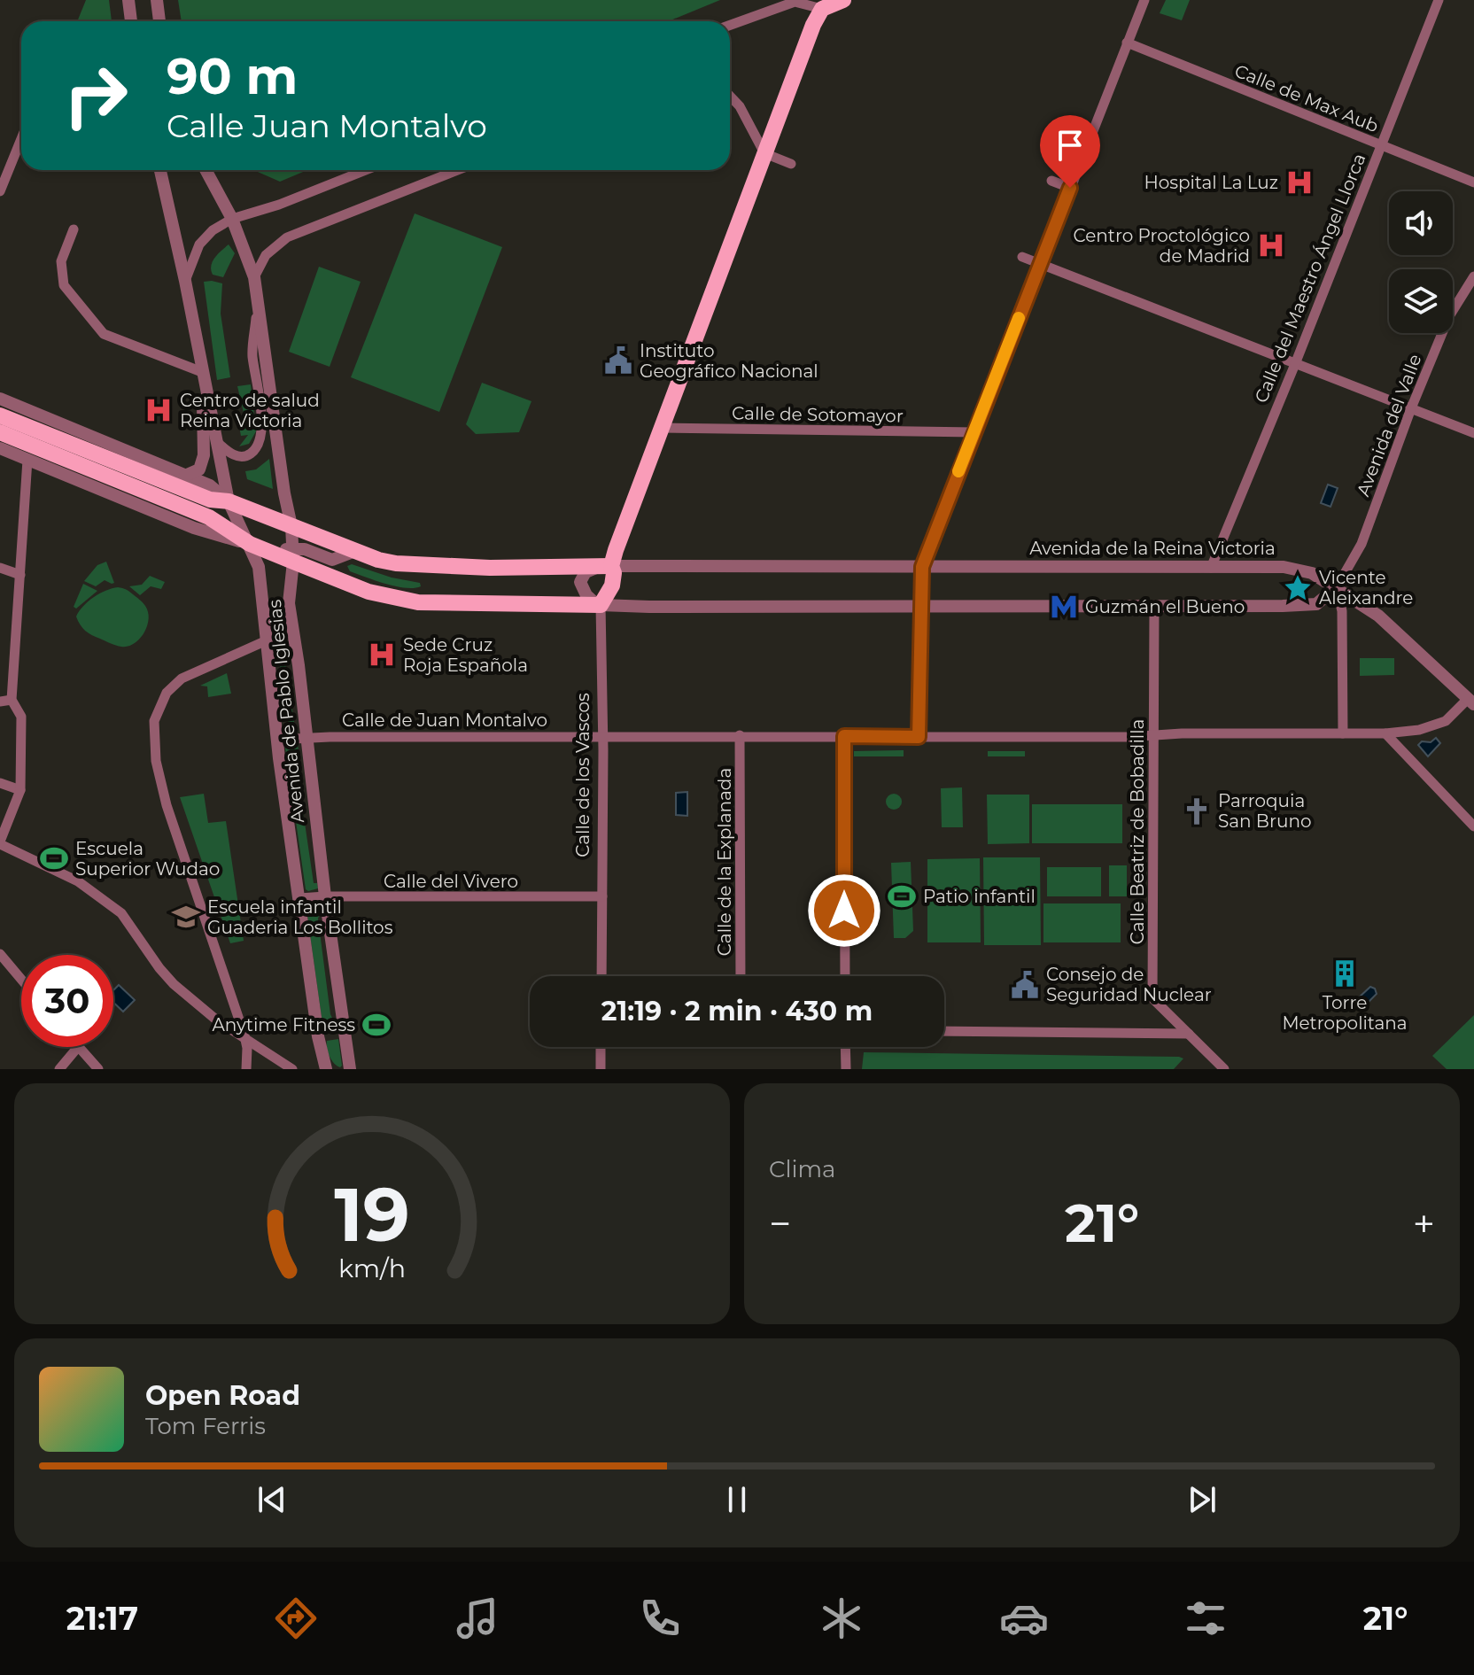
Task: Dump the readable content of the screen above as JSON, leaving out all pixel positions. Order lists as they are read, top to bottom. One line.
{"streets":{"main road":["Avenida de la Reina Victoria","Calle de los Vascos"],"street":["Calle de Max Aub","Calle del Maestro Ángel Llorca","Calle de Sotomayor","Avenida del Valle","Avenida de Pablo Iglesias","Calle de Juan Montalvo","Calle Beatriz de Bobadilla","Calle de la Explanada","Calle del Vivero"]},"crossings":[["Calle de Max Aub","Calle del Maestro Ángel Llorca"],["Calle del Maestro Ángel Llorca","Avenida de la Reina Victoria"],["Calle de Sotomayor","Calle de los Vascos"],["Avenida del Valle","Avenida de la Reina Victoria"],["Avenida de la Reina Victoria","Avenida de Pablo Iglesias"],["Avenida de la Reina Victoria","Calle de los Vascos"],["Avenida de la Reina Victoria","Calle Beatriz de Bobadilla"],["Avenida de Pablo Iglesias","Calle de Juan Montalvo"],["Avenida de Pablo Iglesias","Calle del Vivero"],["Calle de Juan Montalvo","Calle de los Vascos"],["Calle de Juan Montalvo","Calle Beatriz de Bobadilla"],["Calle de Juan Montalvo","Calle de la Explanada"],["Calle de los Vascos","Calle del Vivero"]],"places":{"hospital":["Hospital La Luz","Centro Proctológico de Madrid","Centro de salud Reina Victoria","Sede Cruz Roja Española"],"public building":["Instituto Geográfico Nacional","Consejo de Seguridad Nuclear"],"place":["Vicente Aleixandre"],"metro station":["Guzmán el Bueno"],"church":["Parroquia San Bruno"],"sports":["Escuela Superior Wudao","Patio infantil","Anytime Fitness"],"school or university":["Escuela infantil Guaderia Los Bollitos"],"building":["Torre Metropolitana"]},"page":{"turn":["90 m","Calle Juan Montalvo"],"limit":"30","trip":"21:19 · 2 min · 430 m","tile":"Clima","heat":["−","21°","+"],"song":["Open Road","Tom Ferris"],"tabs":["21:17","21°"],"gauge":["19","km/h"]}}
